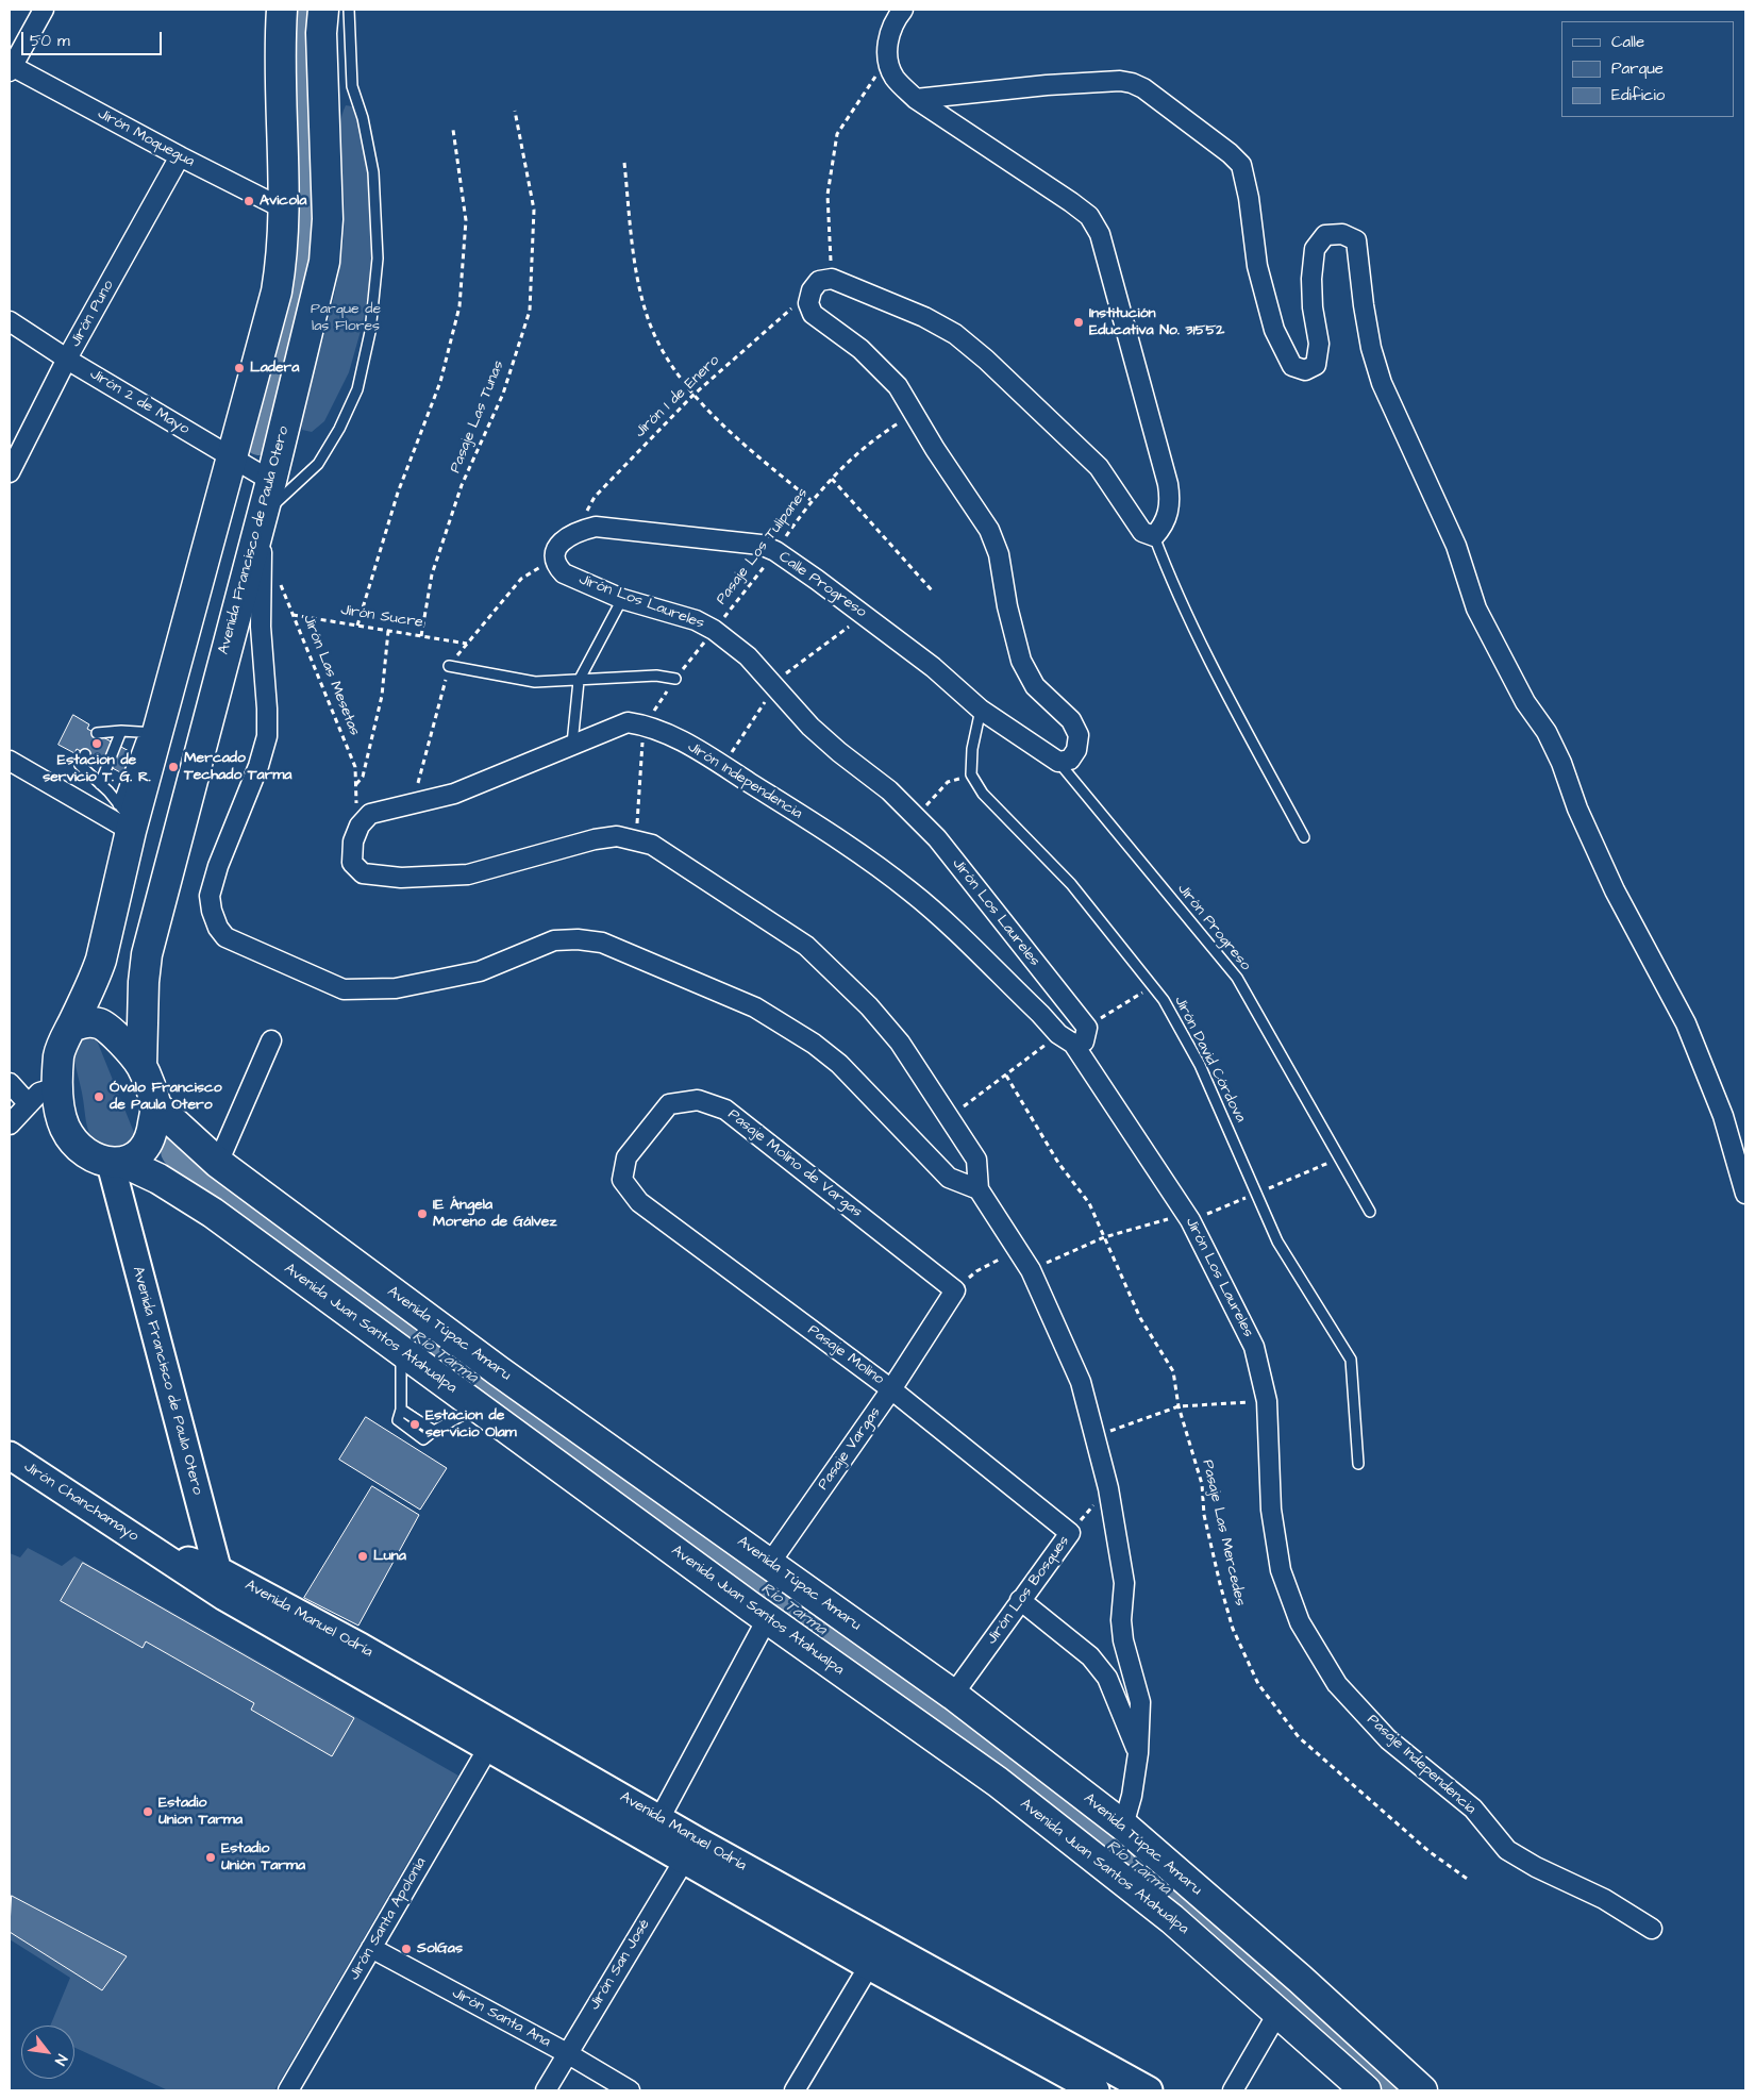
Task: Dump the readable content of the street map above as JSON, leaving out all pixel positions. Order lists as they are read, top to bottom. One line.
{"streets":{"highway":["Avenida Francisco de Paula Otero","Avenida Juan Santos Atahualpa","Avenida Túpac Amaru"],"main road":["Jirón Chanchamayo","Avenida Manuel Odría"],"street":["Jirón Moquegua","Jirón Puno","Jirón 2 de Mayo","Calle Progreso","Jirón Los Laureles","Jirón Independencia","Pasaje Molino de Vargas","Pasaje Molino","Pasaje Vargas","Jirón Los Bosques","Pasaje Independencia","Jirón Santa Apolonia","Jirón San José","Jirón Santa Ana"],"lane":["Jirón Progreso","Jirón David Córdova"],"path":["Jirón 1 de Enero","Pasaje Las Tunas","Pasaje Los Tulipanes","Jirón Sucre","Jirón Las Mesetas","Pasaje Las Mercedes"]},"crossings":[["Jirón Moquegua","Jirón Puno"],["Jirón Puno","Jirón 2 de Mayo"],["Jirón 1 de Enero","Calle Progreso"],["Jirón 2 de Mayo","Avenida Francisco de Paula Otero"],["Pasaje Las Tunas","Jirón Sucre"],["Avenida Francisco de Paula Otero","Avenida Juan Santos Atahualpa"],["Avenida Francisco de Paula Otero","Avenida Túpac Amaru"],["Avenida Francisco de Paula Otero","Jirón Chanchamayo"],["Avenida Francisco de Paula Otero","Avenida Manuel Odría"],["Pasaje Los Tulipanes","Calle Progreso"],["Pasaje Los Tulipanes","Jirón Los Laureles"],["Pasaje Los Tulipanes","Jirón Independencia"],["Calle Progreso","Jirón Progreso"],["Jirón Los Laureles","Jirón Independencia"],["Jirón Los Laureles","Pasaje Independencia"],["Jirón Sucre","Jirón Las Mesetas"],["Jirón Las Mesetas","Jirón Independencia"],["Pasaje Molino de Vargas","Pasaje Molino"],["Pasaje Molino de Vargas","Pasaje Vargas"],["Avenida Juan Santos Atahualpa","Avenida Túpac Amaru"],["Avenida Túpac Amaru","Pasaje Vargas"],["Avenida Túpac Amaru","Jirón Los Bosques"],["Pasaje Molino","Pasaje Vargas"],["Pasaje Molino","Jirón Los Bosques"],["Jirón Chanchamayo","Avenida Manuel Odría"],["Avenida Manuel Odría","Jirón Santa Apolonia"],["Avenida Manuel Odría","Jirón San José"],["Jirón Santa Apolonia","Jirón Santa Ana"],["Jirón San José","Jirón Santa Ana"]],"water":["Río Tarma"],"parks":["Parque de las Flores"],"places":["Avicola","Institución Educativa No. 31552","Ladera","Estacion de servicio T. G. R.","Mercado Techado Tarma","Óvalo Francisco de Paula Otero","IE Ángela Moreno de Gálvez","Estacion de servicio Olam","Luna","Estadio Union Tarma","Estadio Unión Tarma","SolGas"],"legend":["Calle","Parque","Edificio"],"scale_bar":"50 m","north":"bottom right"}
